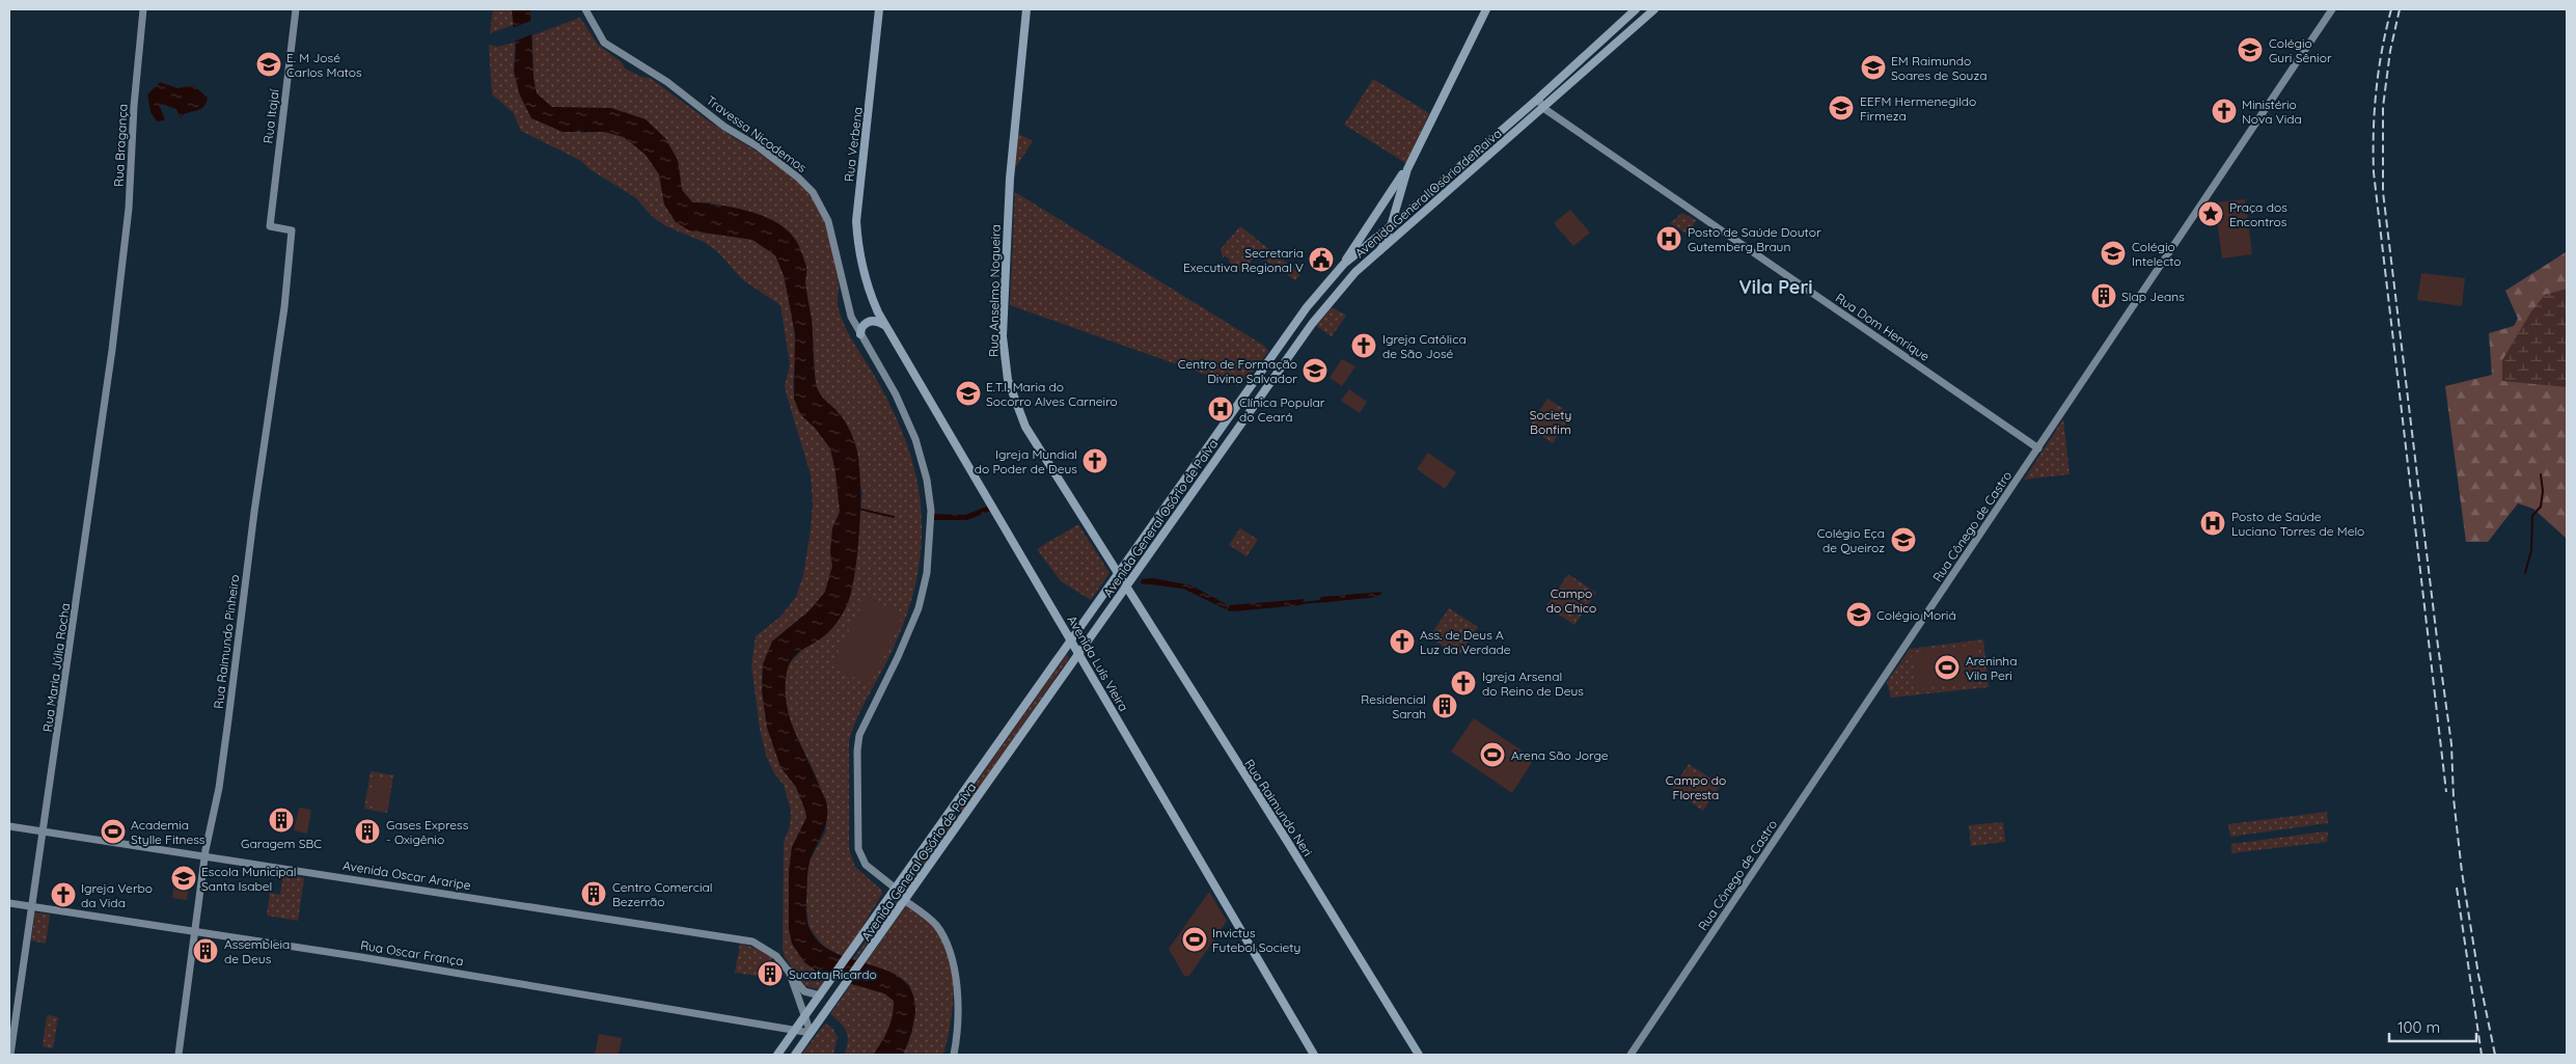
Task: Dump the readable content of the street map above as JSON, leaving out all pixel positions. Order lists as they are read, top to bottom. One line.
{"streets":{"main road":["Rua Verbena","Avenida General Osório de Paiva","Rua Anselmo Nogueira","Avenida Luís Vieira","Rua Raimundo Neri"],"street":["Rua Itajaí","Travessa Nicodemos","Rua Bragança","Rua Dom Henrique","Rua Cônego de Castro","Rua Raimundo Pinheiro","Rua Maria Júlia Rocha","Avenida Oscar Araripe","Rua Oscar França"]},"crossings":[["Rua Itajaí","Rua Raimundo Pinheiro"],["Travessa Nicodemos","Avenida General Osório de Paiva"],["Rua Verbena","Avenida Luís Vieira"],["Rua Bragança","Rua Maria Júlia Rocha"],["Avenida General Osório de Paiva","Rua Anselmo Nogueira"],["Avenida General Osório de Paiva","Rua Dom Henrique"],["Avenida General Osório de Paiva","Avenida Luís Vieira"],["Avenida General Osório de Paiva","Rua Raimundo Neri"],["Avenida General Osório de Paiva","Avenida Oscar Araripe"],["Avenida General Osório de Paiva","Rua Oscar França"],["Rua Anselmo Nogueira","Rua Raimundo Neri"],["Rua Dom Henrique","Rua Cônego de Castro"],["Rua Raimundo Pinheiro","Avenida Oscar Araripe"],["Rua Raimundo Pinheiro","Rua Oscar França"],["Rua Maria Júlia Rocha","Avenida Oscar Araripe"],["Rua Maria Júlia Rocha","Rua Oscar França"],["Avenida Oscar Araripe","Rua Oscar França"]],"districts":["Vila Peri"],"parks":["Society Bonfim","Campo do Chico","Campo do Floresta"],"places":{"school or university":["Colégio Guri Sênior","E. M José Carlos Matos","EM Raimundo Soares de Souza","EEFM Hermenegildo Firmeza","Colégio Intelecto","Centro de Formação Divino Salvador","E.T.I. Maria do Socorro Alves Carneiro","Colégio Eça de Queiroz","Colégio Moriá","Escola Municipal Santa Isabel"],"church":["Ministério Nova Vida","Igreja Católica de São José","Igreja Mundial do Poder de Deus","Ass. de Deus A Luz da Verdade","Igreja Arsenal do Reino de Deus","Igreja Verbo da Vida"],"place":["Praça dos Encontros"],"hospital":["Posto de Saúde Doutor Gutemberg Braun","Clínica Popular do Ceará","Posto de Saúde Luciano Torres de Melo"],"public building":["Secretaria Executiva Regional V"],"building":["Slap Jeans","Residencial Sarah","Garagem SBC","Gases Express - Oxigênio","Centro Comercial Bezerrão","Assembleia de Deus","Sucata Ricardo"],"sports":["Areninha Vila Peri","Arena São Jorge","Academia Stylle Fitness","Invictus Futebol Society"]},"scale_bar":"100 m"}
